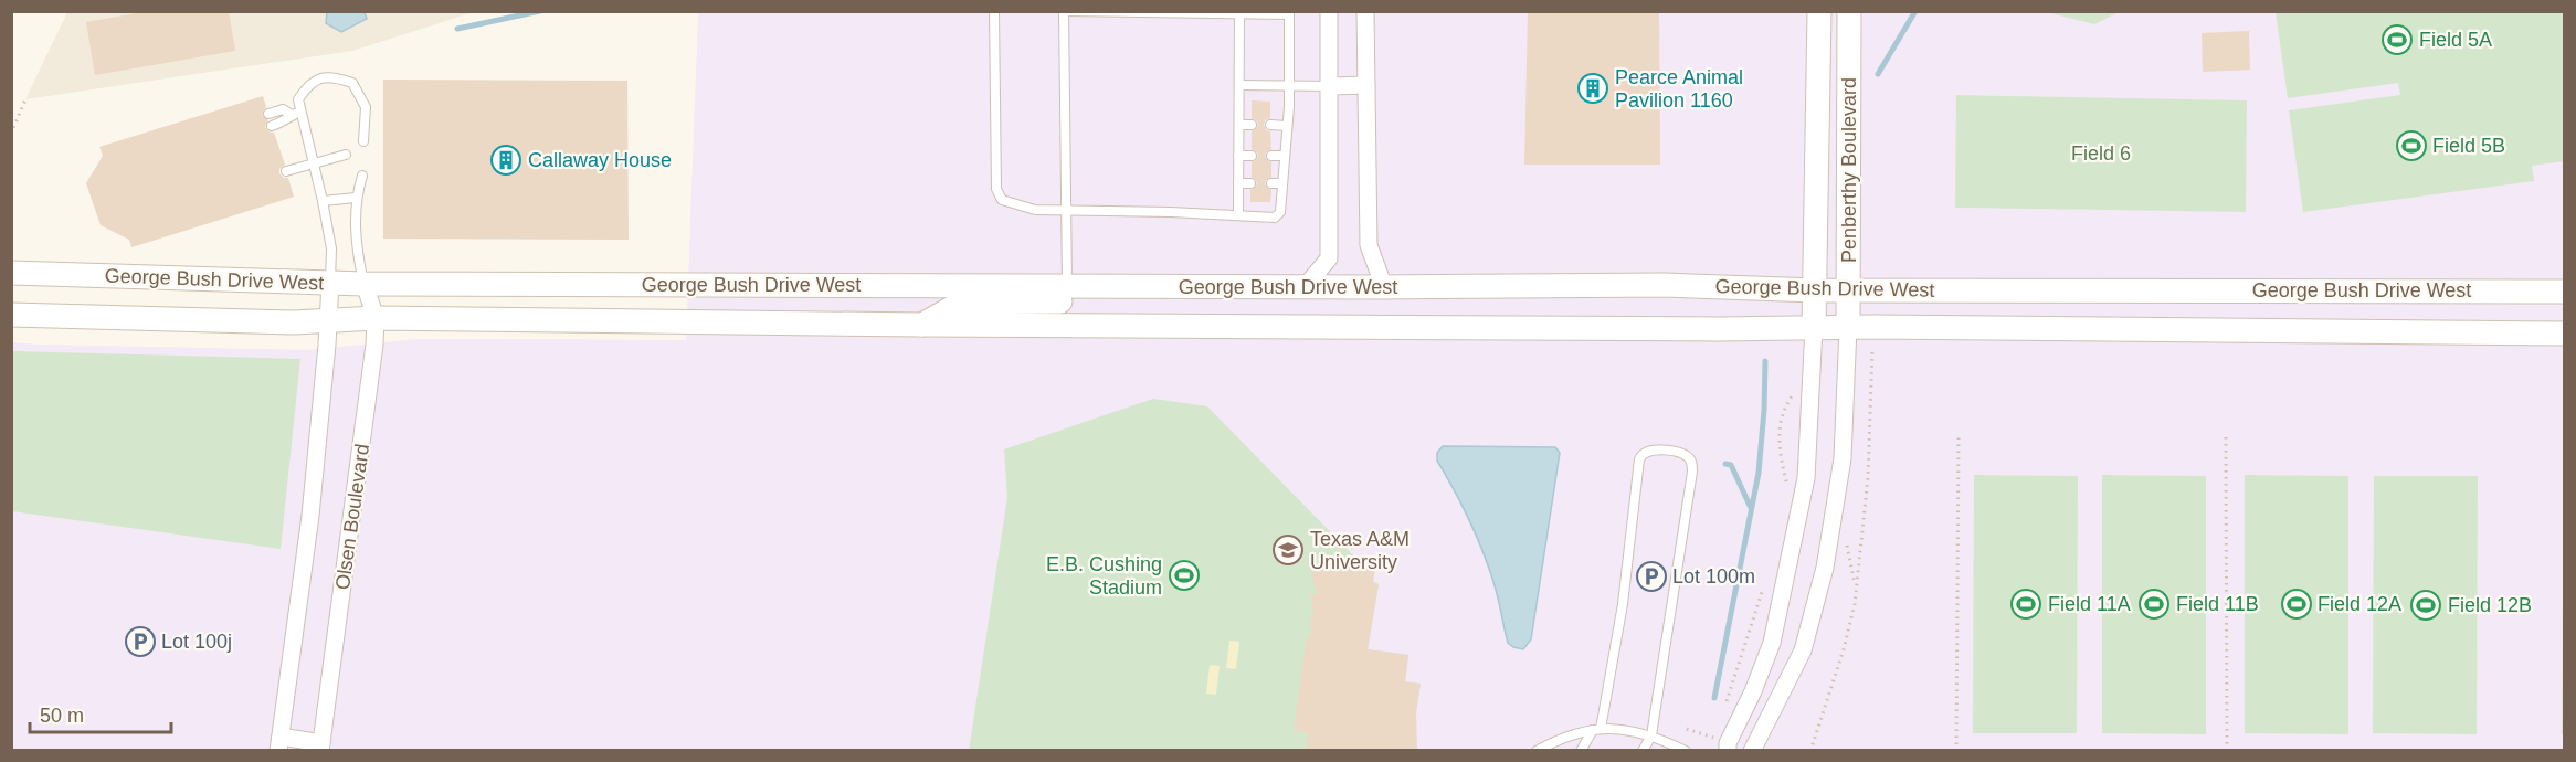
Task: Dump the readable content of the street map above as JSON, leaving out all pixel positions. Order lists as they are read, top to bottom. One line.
{"streets":{"main road":["Penberthy Boulevard","George Bush Drive West"],"street":["Olsen Boulevard"]},"crossings":[["Penberthy Boulevard","George Bush Drive West"],["George Bush Drive West","Olsen Boulevard"]],"parks":["Field 6"],"places":{"sports":["Field 5A","Field 5B","E.B. Cushing Stadium","Field 11A","Field 11B","Field 12A","Field 12B"],"building":["Pearce Animal Pavilion 1160","Callaway House"],"school or university":["Texas A&M University"],"parking":["Lot 100m","Lot 100j"]},"scale_bar":"50 m"}
